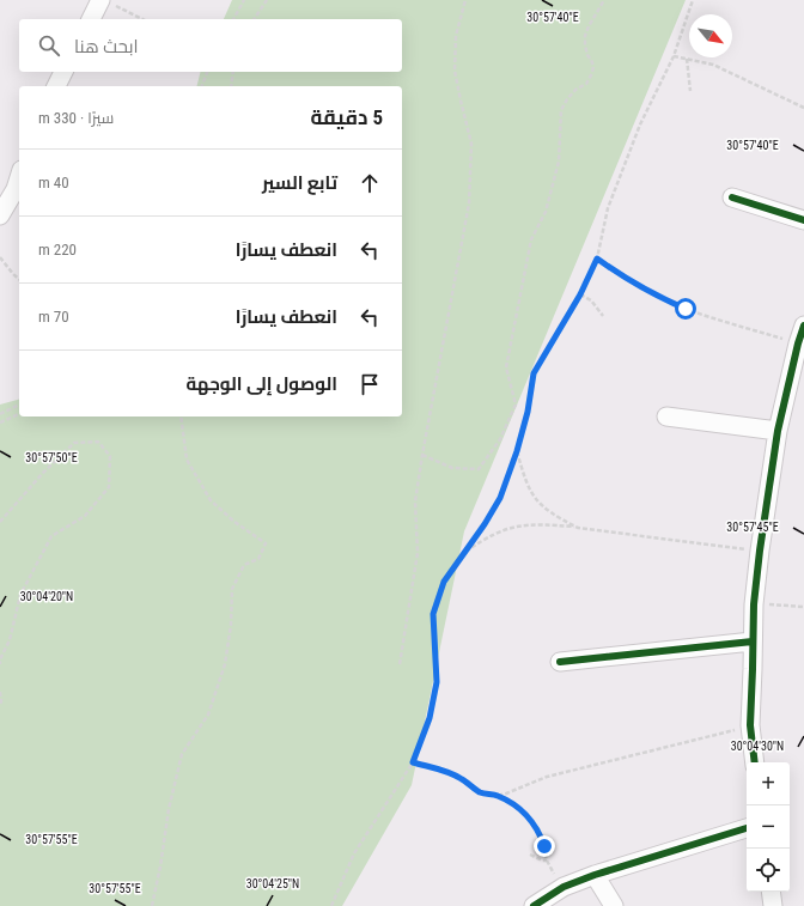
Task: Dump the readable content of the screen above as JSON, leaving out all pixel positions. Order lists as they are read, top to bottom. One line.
{"north":"bottom right","page":{"search":"ابحث هنا","heading":["5 دقيقة","سيرًا · 330 m"],"list":[["تابع السير","40 m"],["انعطف يسارًا","220 m"],["انعطف يسارًا","70 m"],"الوصول إلى الوجهة"],"map_buttons":["+","−"]},"coordinates":["30°57'40\"E","30°57'50\"E","30°57'45\"E","30°04'20\"N","30°04'30\"N","30°57'55\"E","30°04'25\"N"]}
